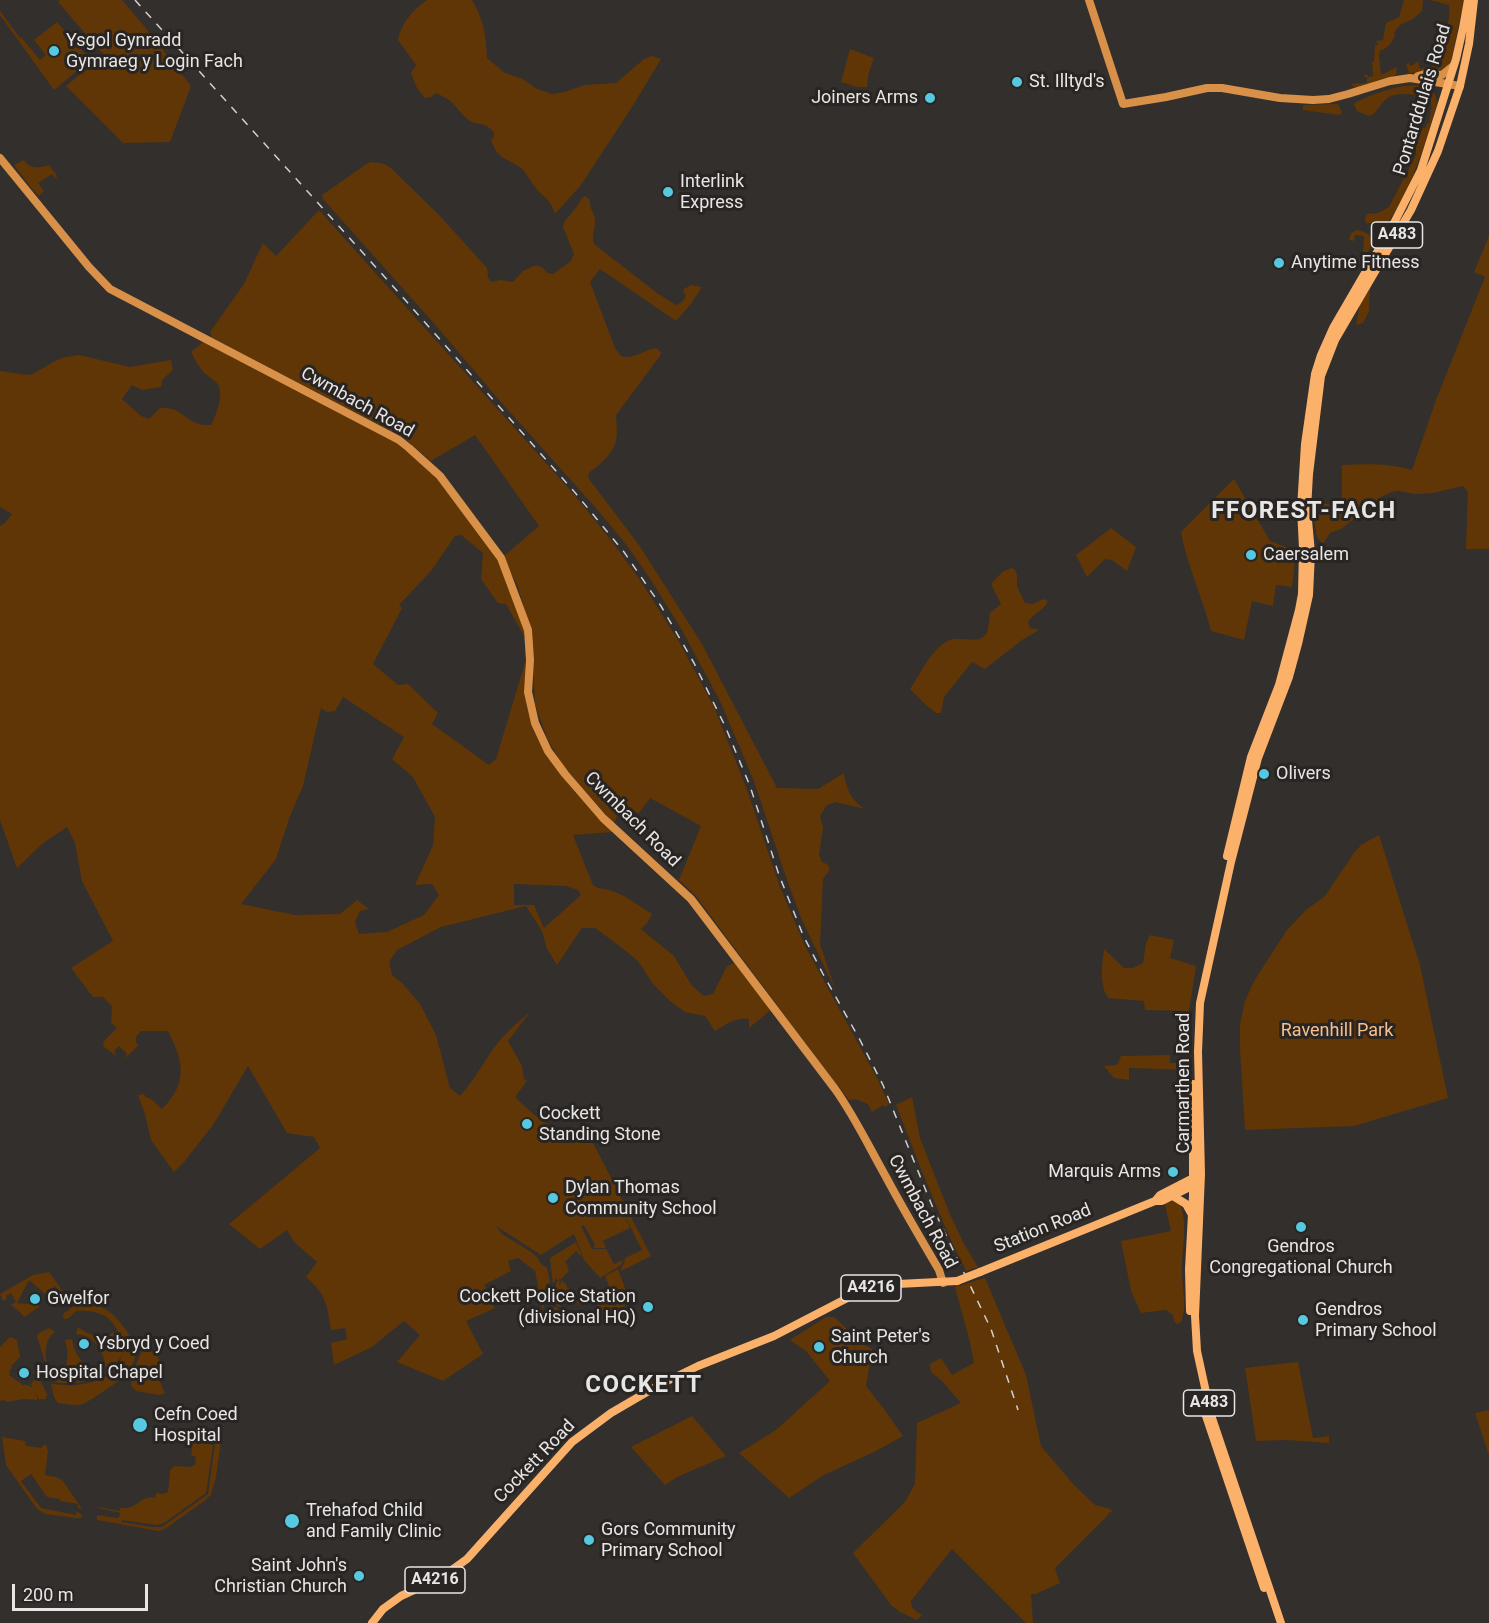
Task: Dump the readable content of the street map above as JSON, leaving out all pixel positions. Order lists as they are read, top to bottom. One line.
{"streets":{"main road":["Pontarddulais Road","A483","Cwmbach Road","Carmarthen Road","Station Road","A4216","Cockett Road"]},"crossings":[["Pontarddulais Road","Carmarthen Road"],["Cwmbach Road","Station Road"],["Cwmbach Road","Cockett Road"],["Carmarthen Road","Station Road"],["Station Road","Cockett Road"]],"districts":["FFOREST-FACH","COCKETT"],"parks":["Ravenhill Park"],"places":["Ysgol Gynradd Gymraeg y Login Fach","St. Illtyd's","Joiners Arms","Interlink Express","Anytime Fitness","Caersalem","Olivers","Cockett Standing Stone","Marquis Arms","Dylan Thomas Community School","Gendros Congregational Church","Gwelfor","Cockett Police Station (divisional HQ)","Gendros Primary School","Ysbryd y Coed","Saint Peter's Church","Hospital Chapel","Cefn Coed Hospital","Trehafod Child and Family Clinic","Gors Community Primary School","Saint John's Christian Church"],"scale_bar":"200 m"}
